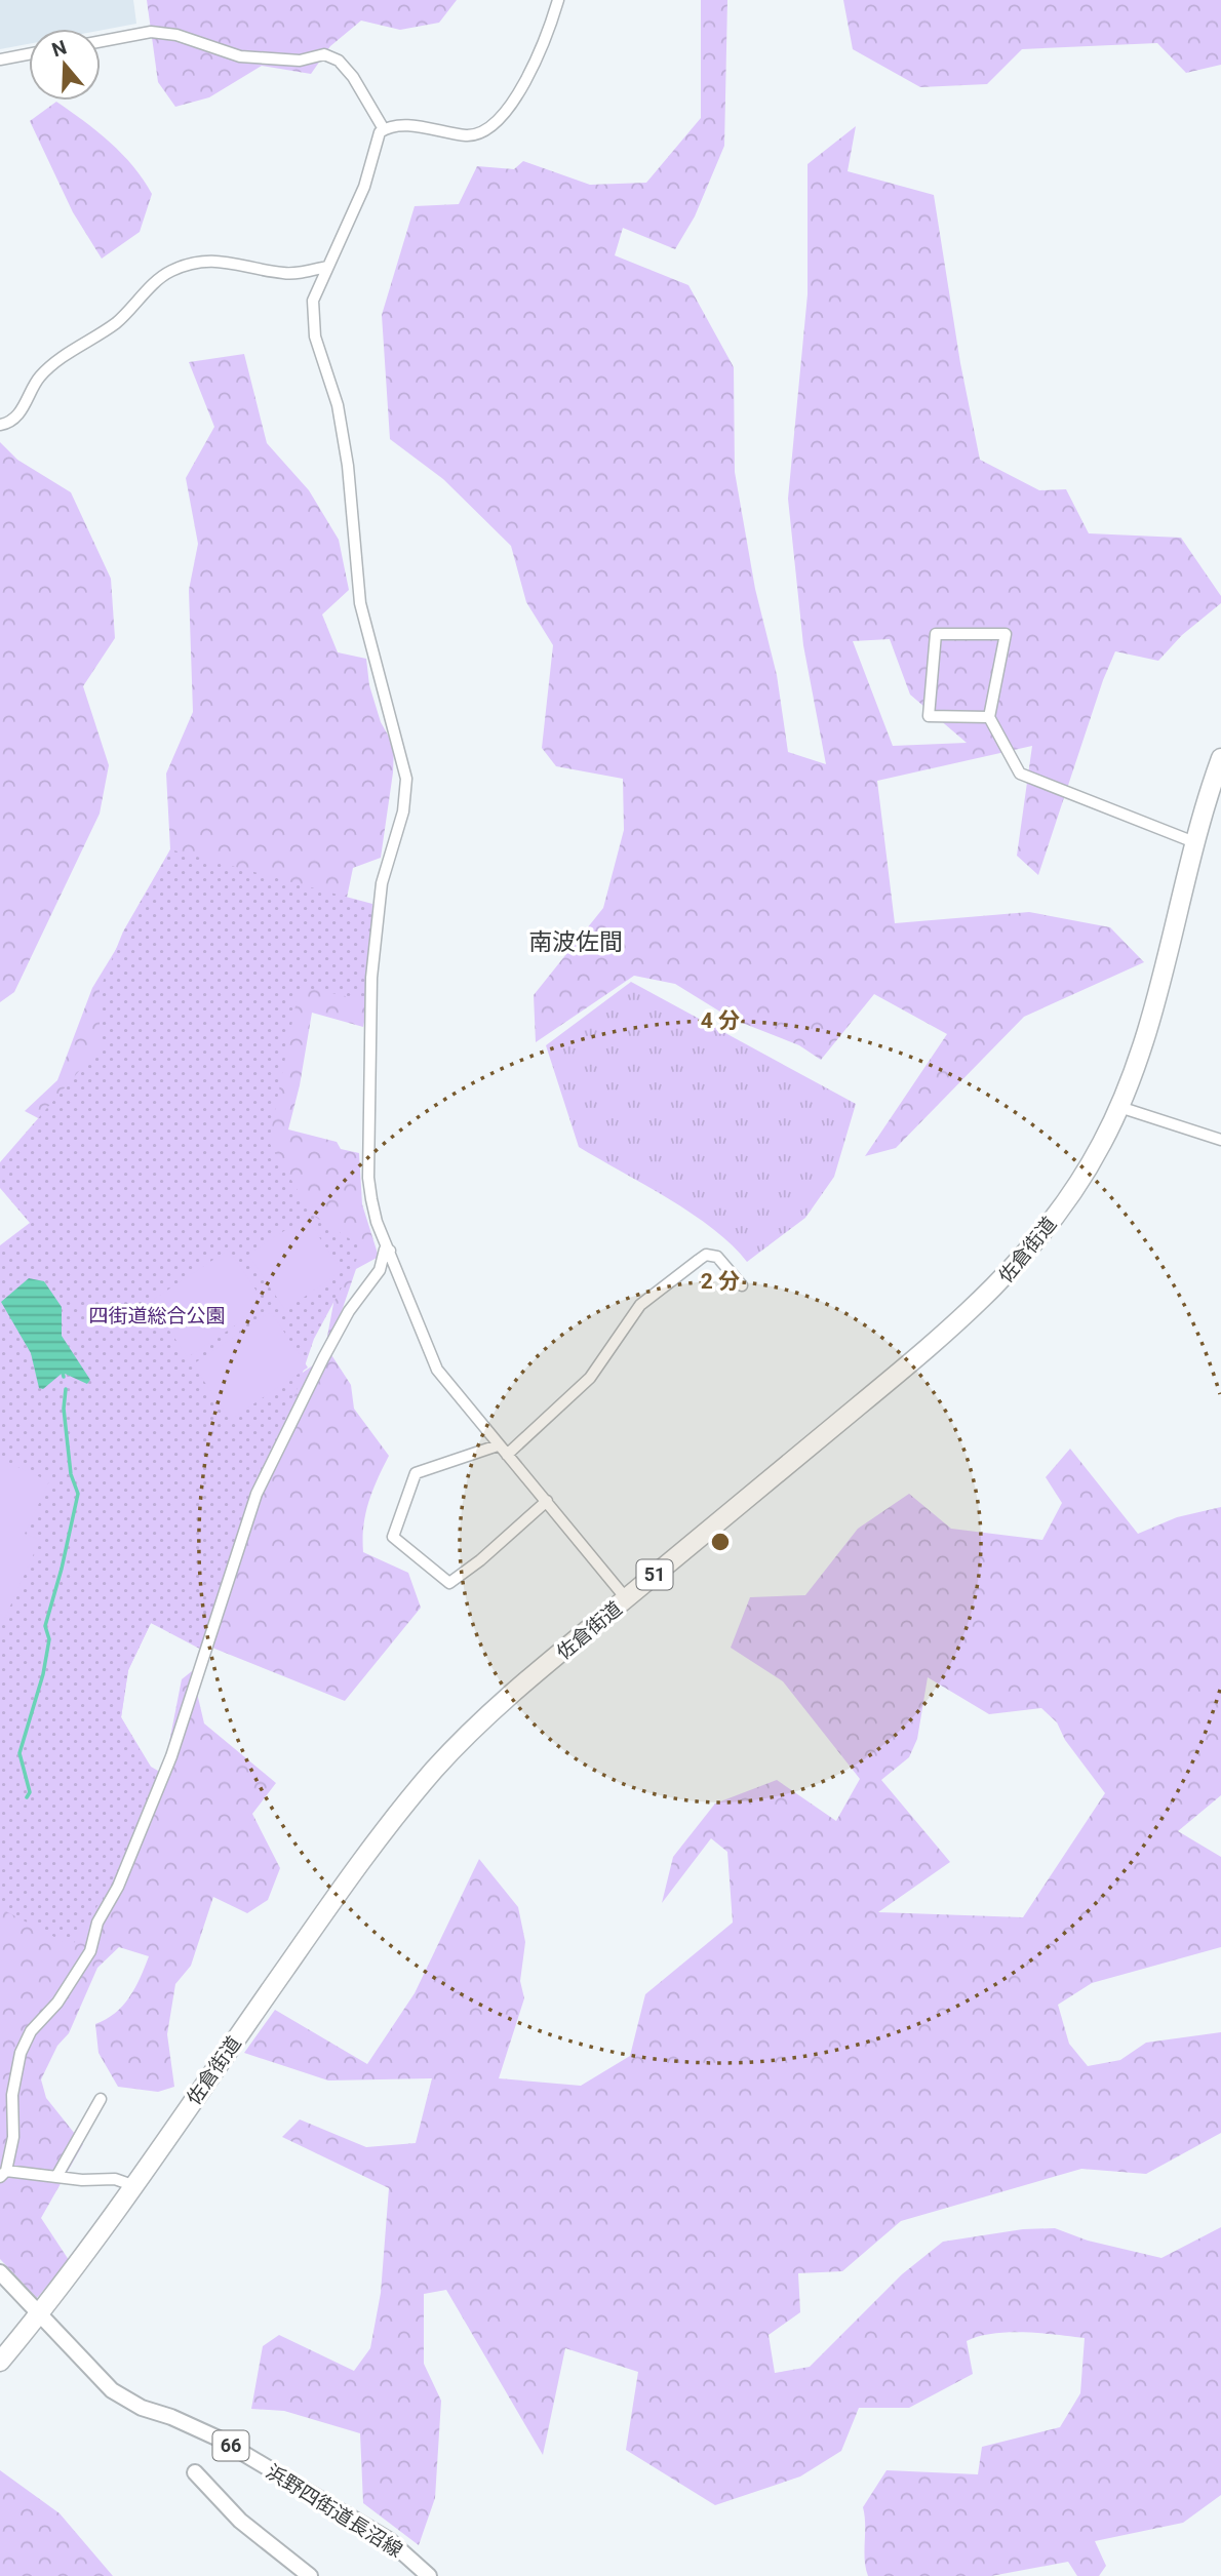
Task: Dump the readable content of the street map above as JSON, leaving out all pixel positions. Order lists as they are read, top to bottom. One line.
{"streets":{"highway":["佐倉街道","51"],"main road":["66","浜野四街道長沼線"]},"crossings":[["佐倉街道","浜野四街道長沼線"]],"districts":["南波佐間"],"parks":["四街道総合公園"],"north":"top","rings":["4 分","2 分"]}
